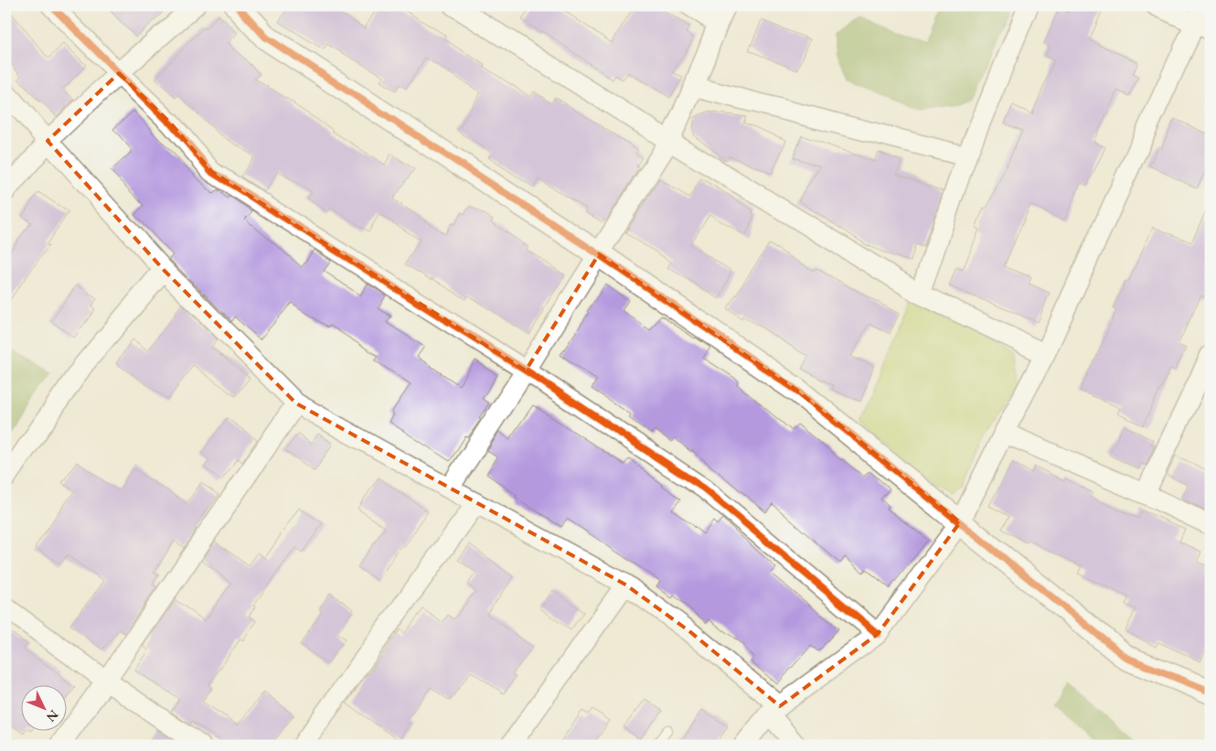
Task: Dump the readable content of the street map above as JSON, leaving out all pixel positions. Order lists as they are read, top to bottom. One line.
{"north":"bottom right"}
